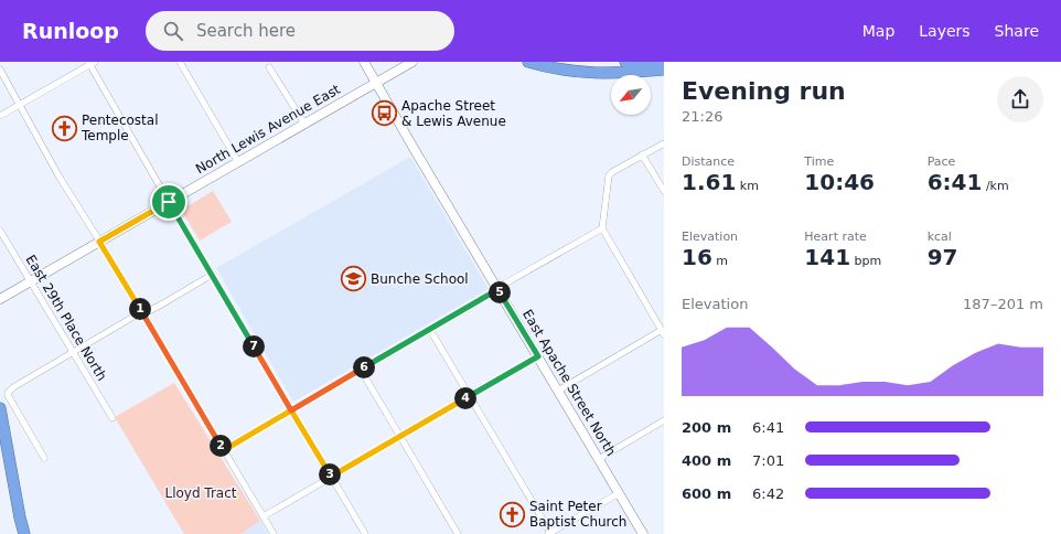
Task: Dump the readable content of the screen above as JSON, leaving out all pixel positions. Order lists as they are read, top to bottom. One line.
{"streets":{"main road":["North Lewis Avenue East","East Apache Street North"],"street":["East 29th Place North"]},"crossings":[["North Lewis Avenue East","East 29th Place North"],["North Lewis Avenue East","East Apache Street North"]],"parks":["Lloyd Tract"],"places":{"bus stop":["Apache Street & Lewis Avenue"],"church":["Pentecostal Temple","Saint Peter Baptist Church"],"school or university":["Bunche School"]},"north":"bottom left","page":{"header":"Runloop","search":"Search here","nav":["Map","Layers","Share"],"heading":["Evening run","21:26"],"stats":[["Distance","1.61 km"],["Time","10:46"],["Pace","6:41 /km"],["Elevation","16 m"],["Heart rate","141 bpm"],["kcal","97"]],"pins":["5","1","7","6","4","2","3"],"chart":["Elevation","187–201 m"],"list":[{"name":"200 m","note":"6:41"},{"name":"400 m","note":"7:01"},{"name":"600 m","note":"6:42"}]}}
